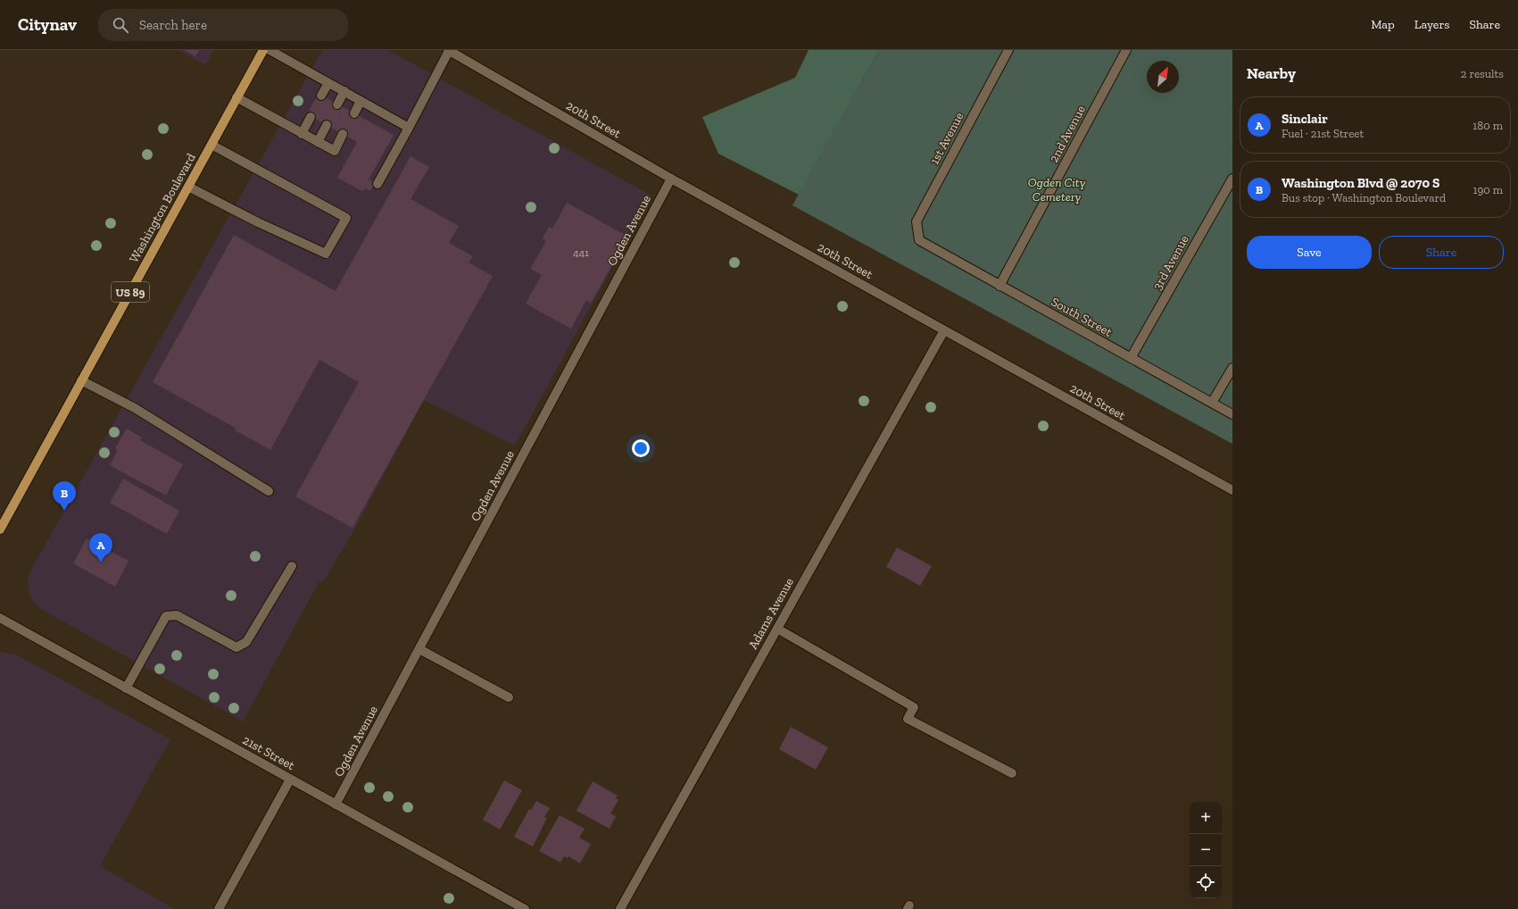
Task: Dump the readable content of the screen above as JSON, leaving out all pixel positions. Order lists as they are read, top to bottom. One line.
{"streets":{"main road":["Washington Boulevard","US 89"],"street":["20th Street","2nd Avenue","1st Avenue","Ogden Avenue","3rd Avenue","South Street","Adams Avenue","21st Street"]},"crossings":[["20th Street","Ogden Avenue"],["20th Street","Adams Avenue"],["2nd Avenue","South Street"],["1st Avenue","South Street"],["Ogden Avenue","21st Street"],["3rd Avenue","South Street"]],"parks":["Ogden City Cemetery"],"house_numbers":["441"],"north":"top right","page":{"header":"Citynav","search":"Search here","nav":["Map","Layers","Share"],"heading":["Nearby","2 results"],"list":[{"mark":"A","name":"Sinclair","note":"Fuel · 21st Street","value":"180 m"},{"mark":"B","name":"Washington Blvd @ 2070 S","note":"Bus stop · Washington Boulevard","value":"190 m"}],"buttons":["Save","Share"],"pins":["B","A"],"map_buttons":["+","−"]}}
